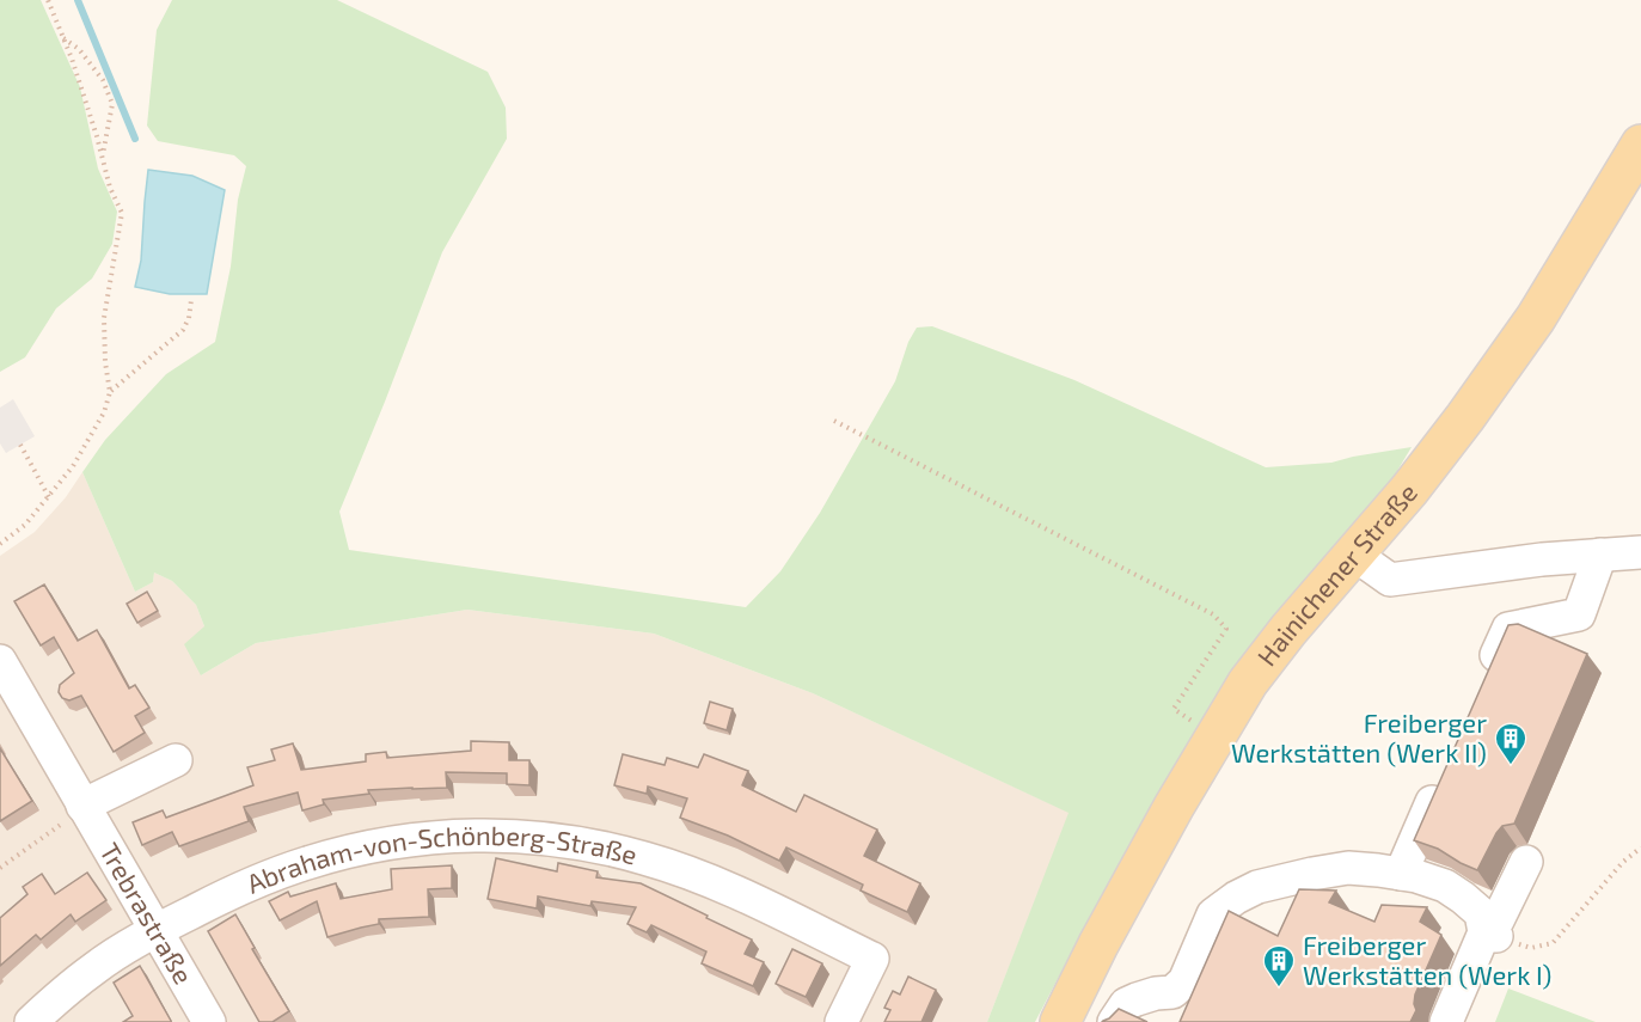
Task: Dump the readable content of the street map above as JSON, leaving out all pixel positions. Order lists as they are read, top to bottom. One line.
{"streets":{"main road":["Hainichener Straße"],"street":["Abraham-von-Schönberg-Straße","Trebrastraße"]},"crossings":[["Abraham-von-Schönberg-Straße","Trebrastraße"]],"places":{"building":["Freiberger Werkstätten (Werk II)","Freiberger Werkstätten (Werk I)"]}}
